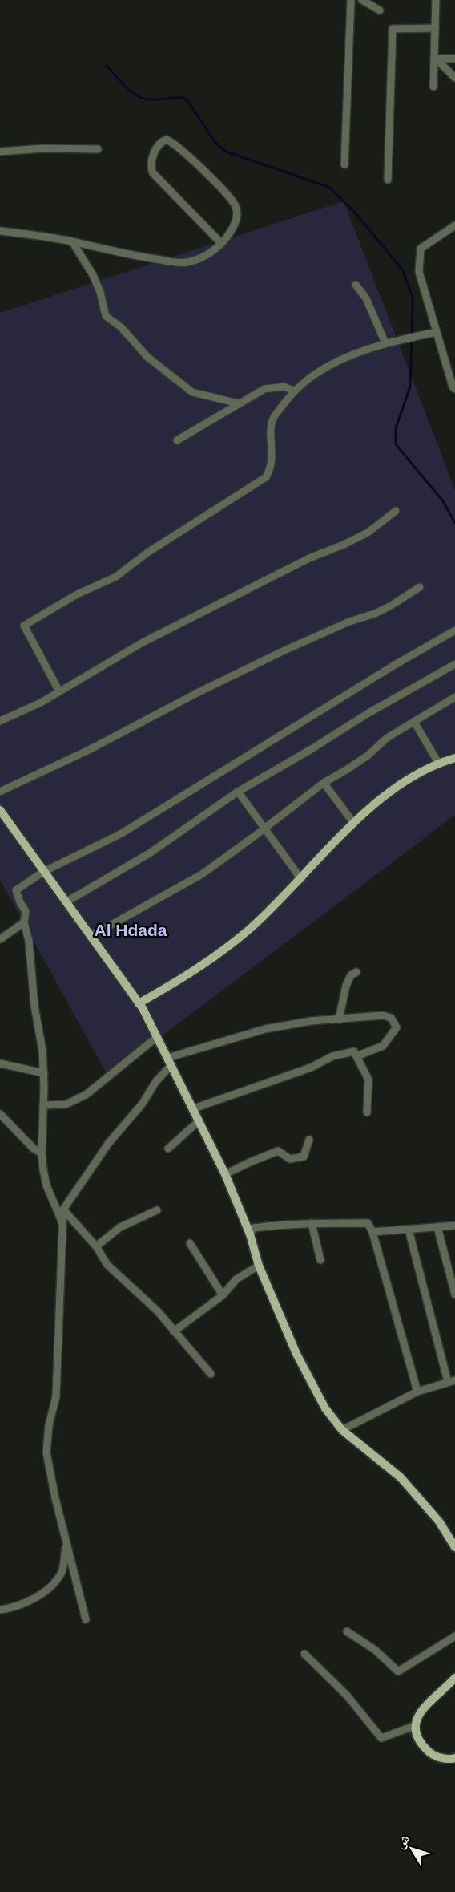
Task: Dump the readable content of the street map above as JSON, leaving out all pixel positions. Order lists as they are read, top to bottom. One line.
{"districts":["Al Hdada"],"north":"top left"}
